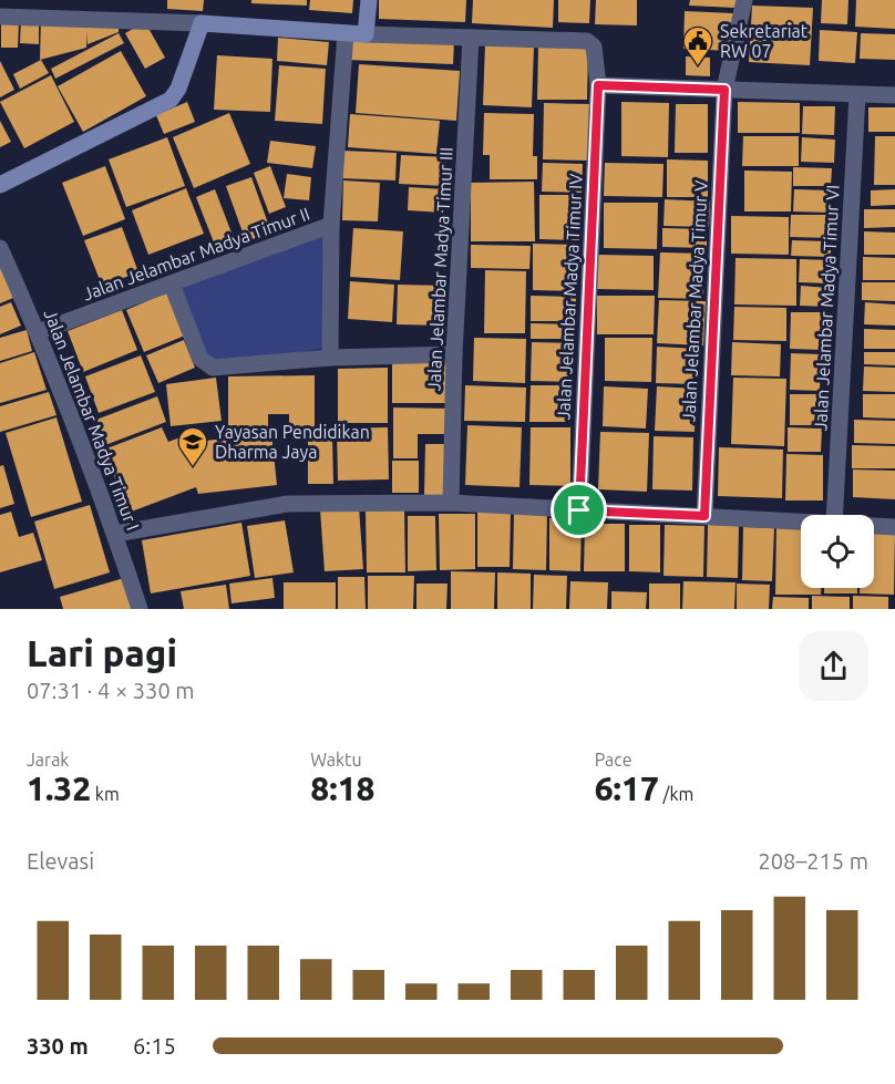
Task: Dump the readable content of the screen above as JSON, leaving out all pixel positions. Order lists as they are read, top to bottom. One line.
{"streets":{"street":["Jalan Jelambar Madya Timur II","Jalan Jelambar Madya Timur III","Jalan Jelambar Madya Timur IV","Jalan Jelambar Madya Timur V","Jalan Jelambar Madya Timur VI","Jalan Jelambar Madya Timur I"]},"crossings":[["Jalan Jelambar Madya Timur II","Jalan Jelambar Madya Timur I"],["Jalan Jelambar Madya Timur III","Jalan Jelambar Madya Timur IV"]],"places":{"public building":["Sekretariat RW 07"],"school or university":["Yayasan Pendidikan Dharma Jaya"]},"page":{"heading":["Lari pagi","07:31 · 4 × 330 m"],"stats":[["Jarak","1.32 km"],["Waktu","8:18"],["Pace","6:17 /km"]],"chart":["Elevasi","208–215 m"],"list":[{"name":"330 m","note":"6:15"}]}}
